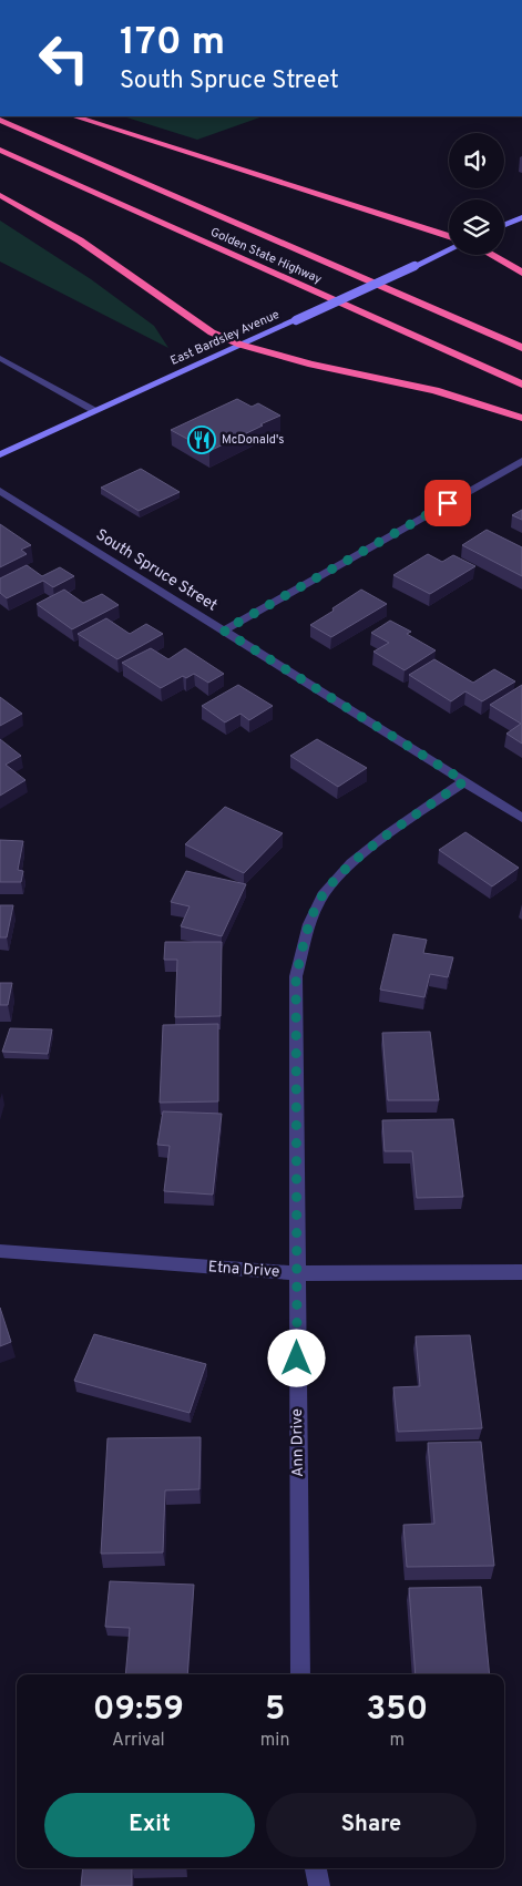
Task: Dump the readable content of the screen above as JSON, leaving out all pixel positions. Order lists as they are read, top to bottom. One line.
{"streets":{"highway":["Golden State Highway"],"main road":["East Bardsley Avenue"],"street":["South Spruce Street","Etna Drive","Ann Drive"]},"crossings":[["South Spruce Street","Ann Drive"],["Etna Drive","Ann Drive"]],"places":{"restaurant":["McDonald's"]},"page":{"turn":["170 m","South Spruce Street"],"eta":["09:59","Arrival","5","min","350","m"],"buttons":["Exit","Share"]}}
